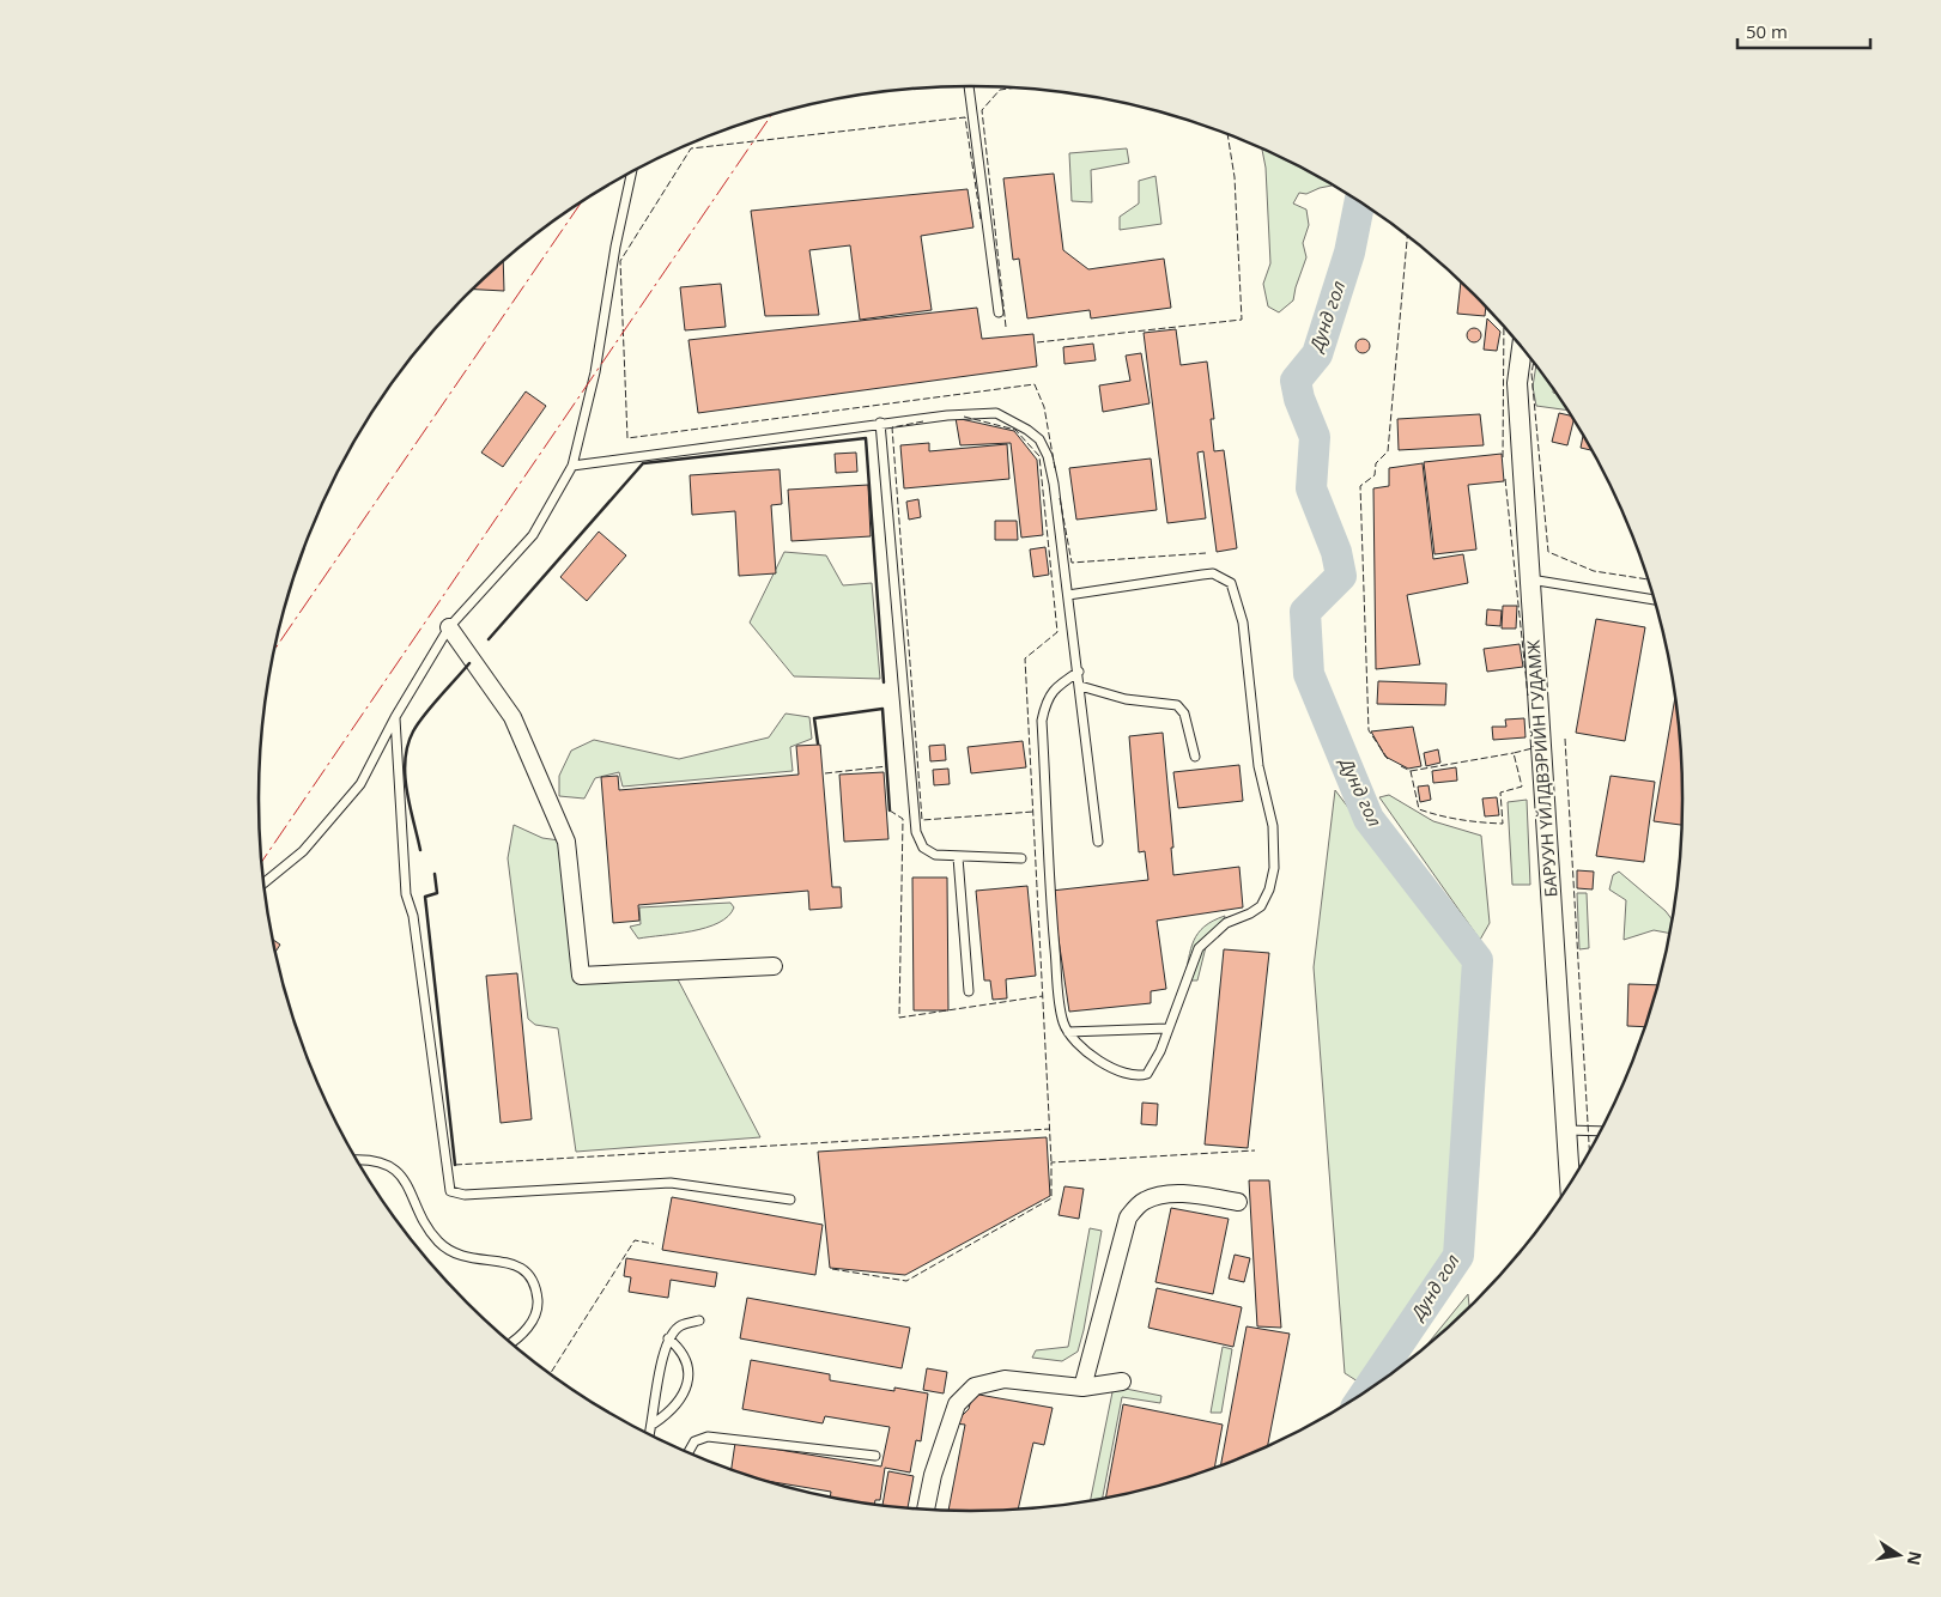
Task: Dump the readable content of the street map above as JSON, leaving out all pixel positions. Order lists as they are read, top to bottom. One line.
{"streets":{"street":["БАРУУН ҮЙЛДВЭРИЙН ГУДАМЖ"]},"water":["Дунд гол"],"scale_bar":"50 m","north":"right"}
